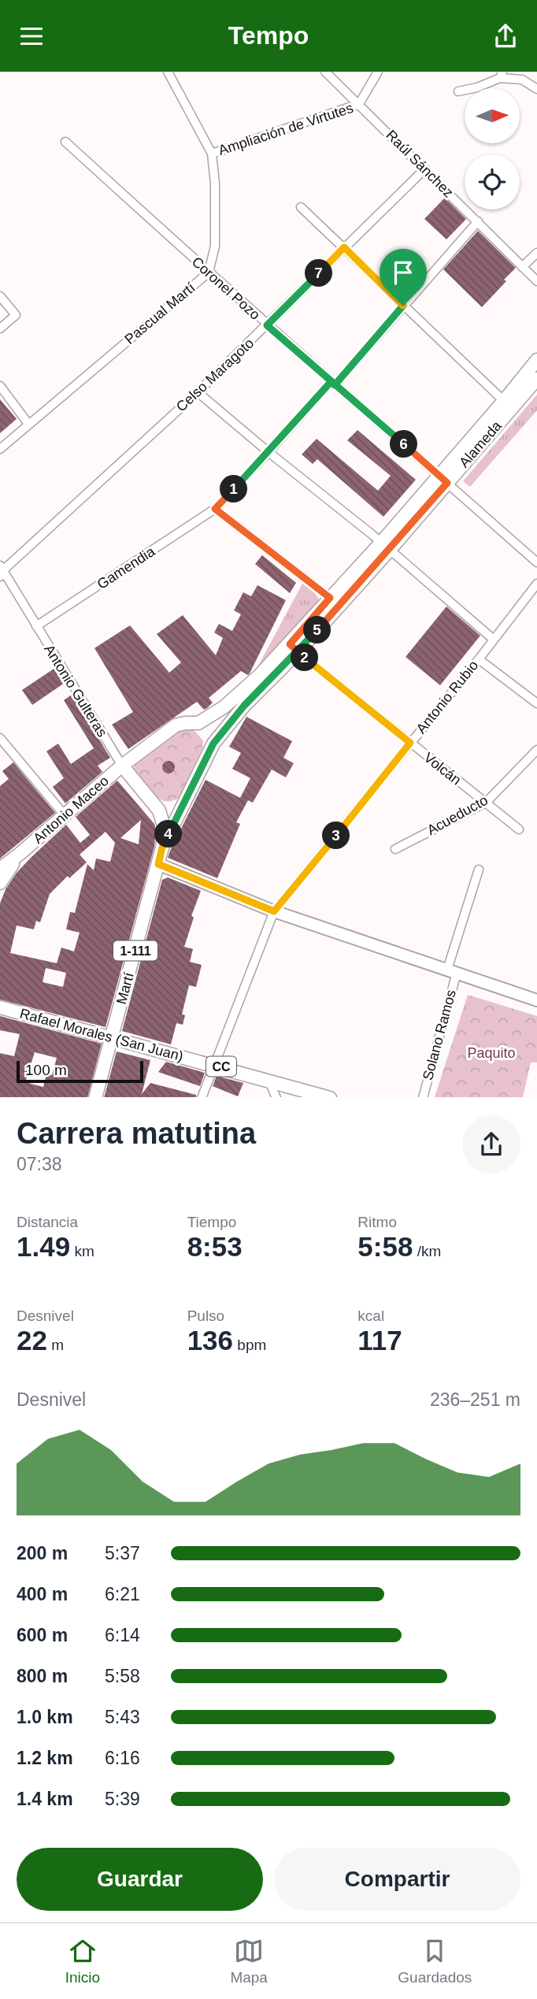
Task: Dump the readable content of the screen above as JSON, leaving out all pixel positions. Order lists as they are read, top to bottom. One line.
{"streets":{"main road":["Alameda","Antonio Gulteras","Antonio Maceo","1-111","Martí","Rafael Morales (San Juan)","CC"],"street":["Ampliación de Virtutes","Raúl Sánchez","Coronel Pozo","Pascual Martí","Celso Maragoto","Gamendia","Antonio Rubio","Volcán","Acueducto","Solano Ramos"]},"crossings":[["Ampliación de Virtutes","Raúl Sánchez"],["Ampliación de Virtutes","Pascual Martí"],["Raúl Sánchez","Celso Maragoto"],["Raúl Sánchez","Gamendia"],["Coronel Pozo","Pascual Martí"],["Coronel Pozo","Celso Maragoto"],["Coronel Pozo","Alameda"],["Coronel Pozo","Gamendia"],["Celso Maragoto","Antonio Gulteras"],["Alameda","Antonio Gulteras"],["Alameda","Volcán"],["Alameda","Antonio Maceo"],["Alameda","1-111"],["Alameda","Martí"],["Gamendia","Antonio Gulteras"],["Antonio Gulteras","Antonio Maceo"],["Antonio Gulteras","1-111"],["Antonio Rubio","Volcán"],["Antonio Rubio","Rafael Morales (San Juan)"],["Volcán","Acueducto"],["1-111","Martí"],["Martí","Rafael Morales (San Juan)"]],"parks":["Paquito"],"scale_bar":"100 m","north":"right","page":{"header":"Tempo","pins":["7","6","1","5","2","4","3"],"scale":"100 m","heading":["Carrera matutina","07:38"],"stats":[["Distancia","1.49 km"],["Tiempo","8:53"],["Ritmo","5:58 /km"],["Desnivel","22 m"],["Pulso","136 bpm"],["kcal","117"]],"chart":["Desnivel","236–251 m"],"list":[{"name":"200 m","note":"5:37"},{"name":"400 m","note":"6:21"},{"name":"600 m","note":"6:14"},{"name":"800 m","note":"5:58"},{"name":"1.0 km","note":"5:43"},{"name":"1.2 km","note":"6:16"},{"name":"1.4 km","note":"5:39"}],"buttons":["Guardar","Compartir"],"tabs":["Inicio","Mapa","Guardados"]}}
